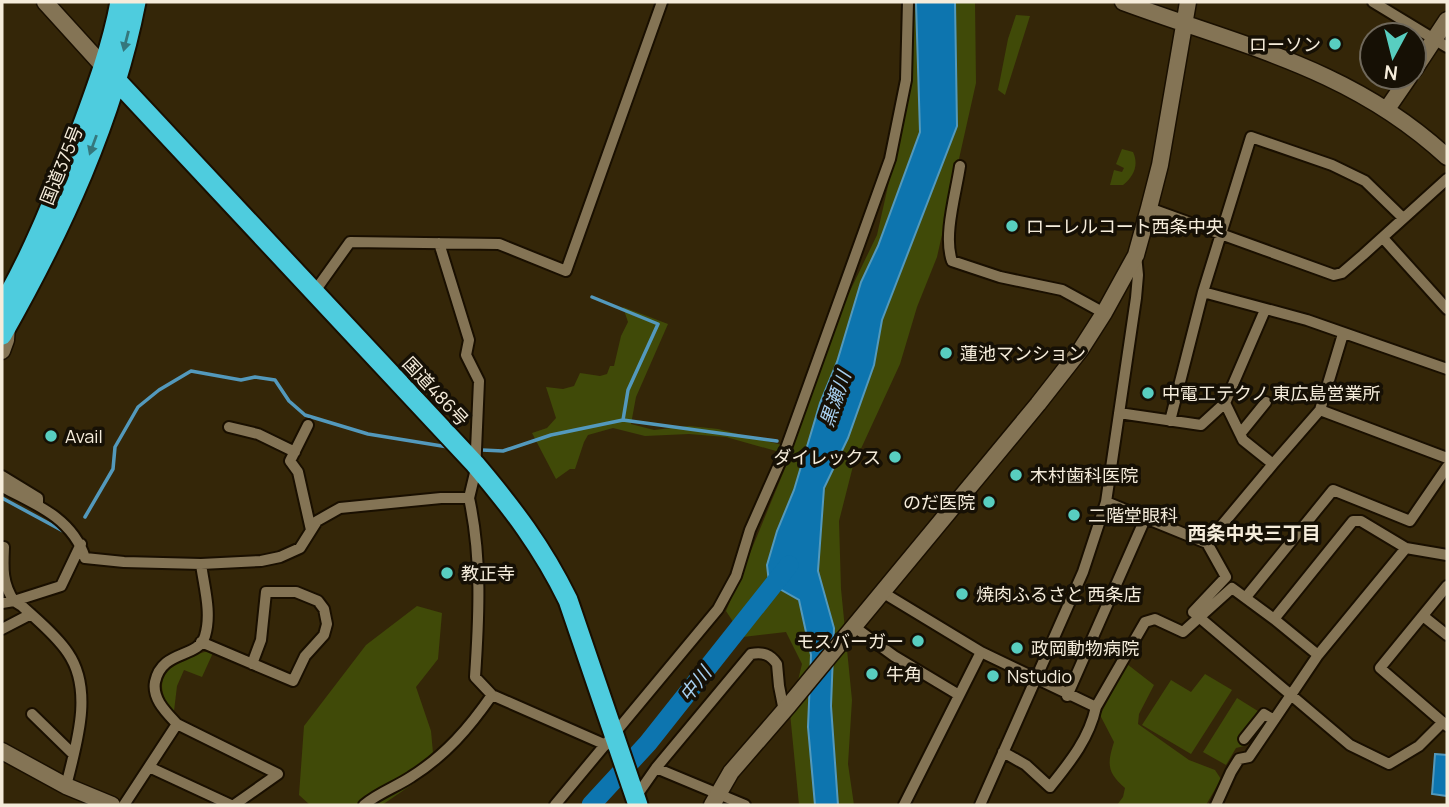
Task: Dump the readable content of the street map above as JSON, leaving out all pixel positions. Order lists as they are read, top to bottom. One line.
{"streets":{"highway":["国道375号","国道486号"]},"crossings":[["国道375号","国道486号"]],"districts":["西条中央三丁目"],"water":["黒瀬川","中川"],"places":["ローソン","ローレルコート西条中央","蓮池マンション","中電工テクノ 東広島営業所","Avail","ダイレックス","木村歯科医院","のだ医院","二階堂眼科","教正寺","焼肉ふるさと 西条店","モスバーガー","政岡動物病院","牛角","Nstudio"],"north":"bottom"}
